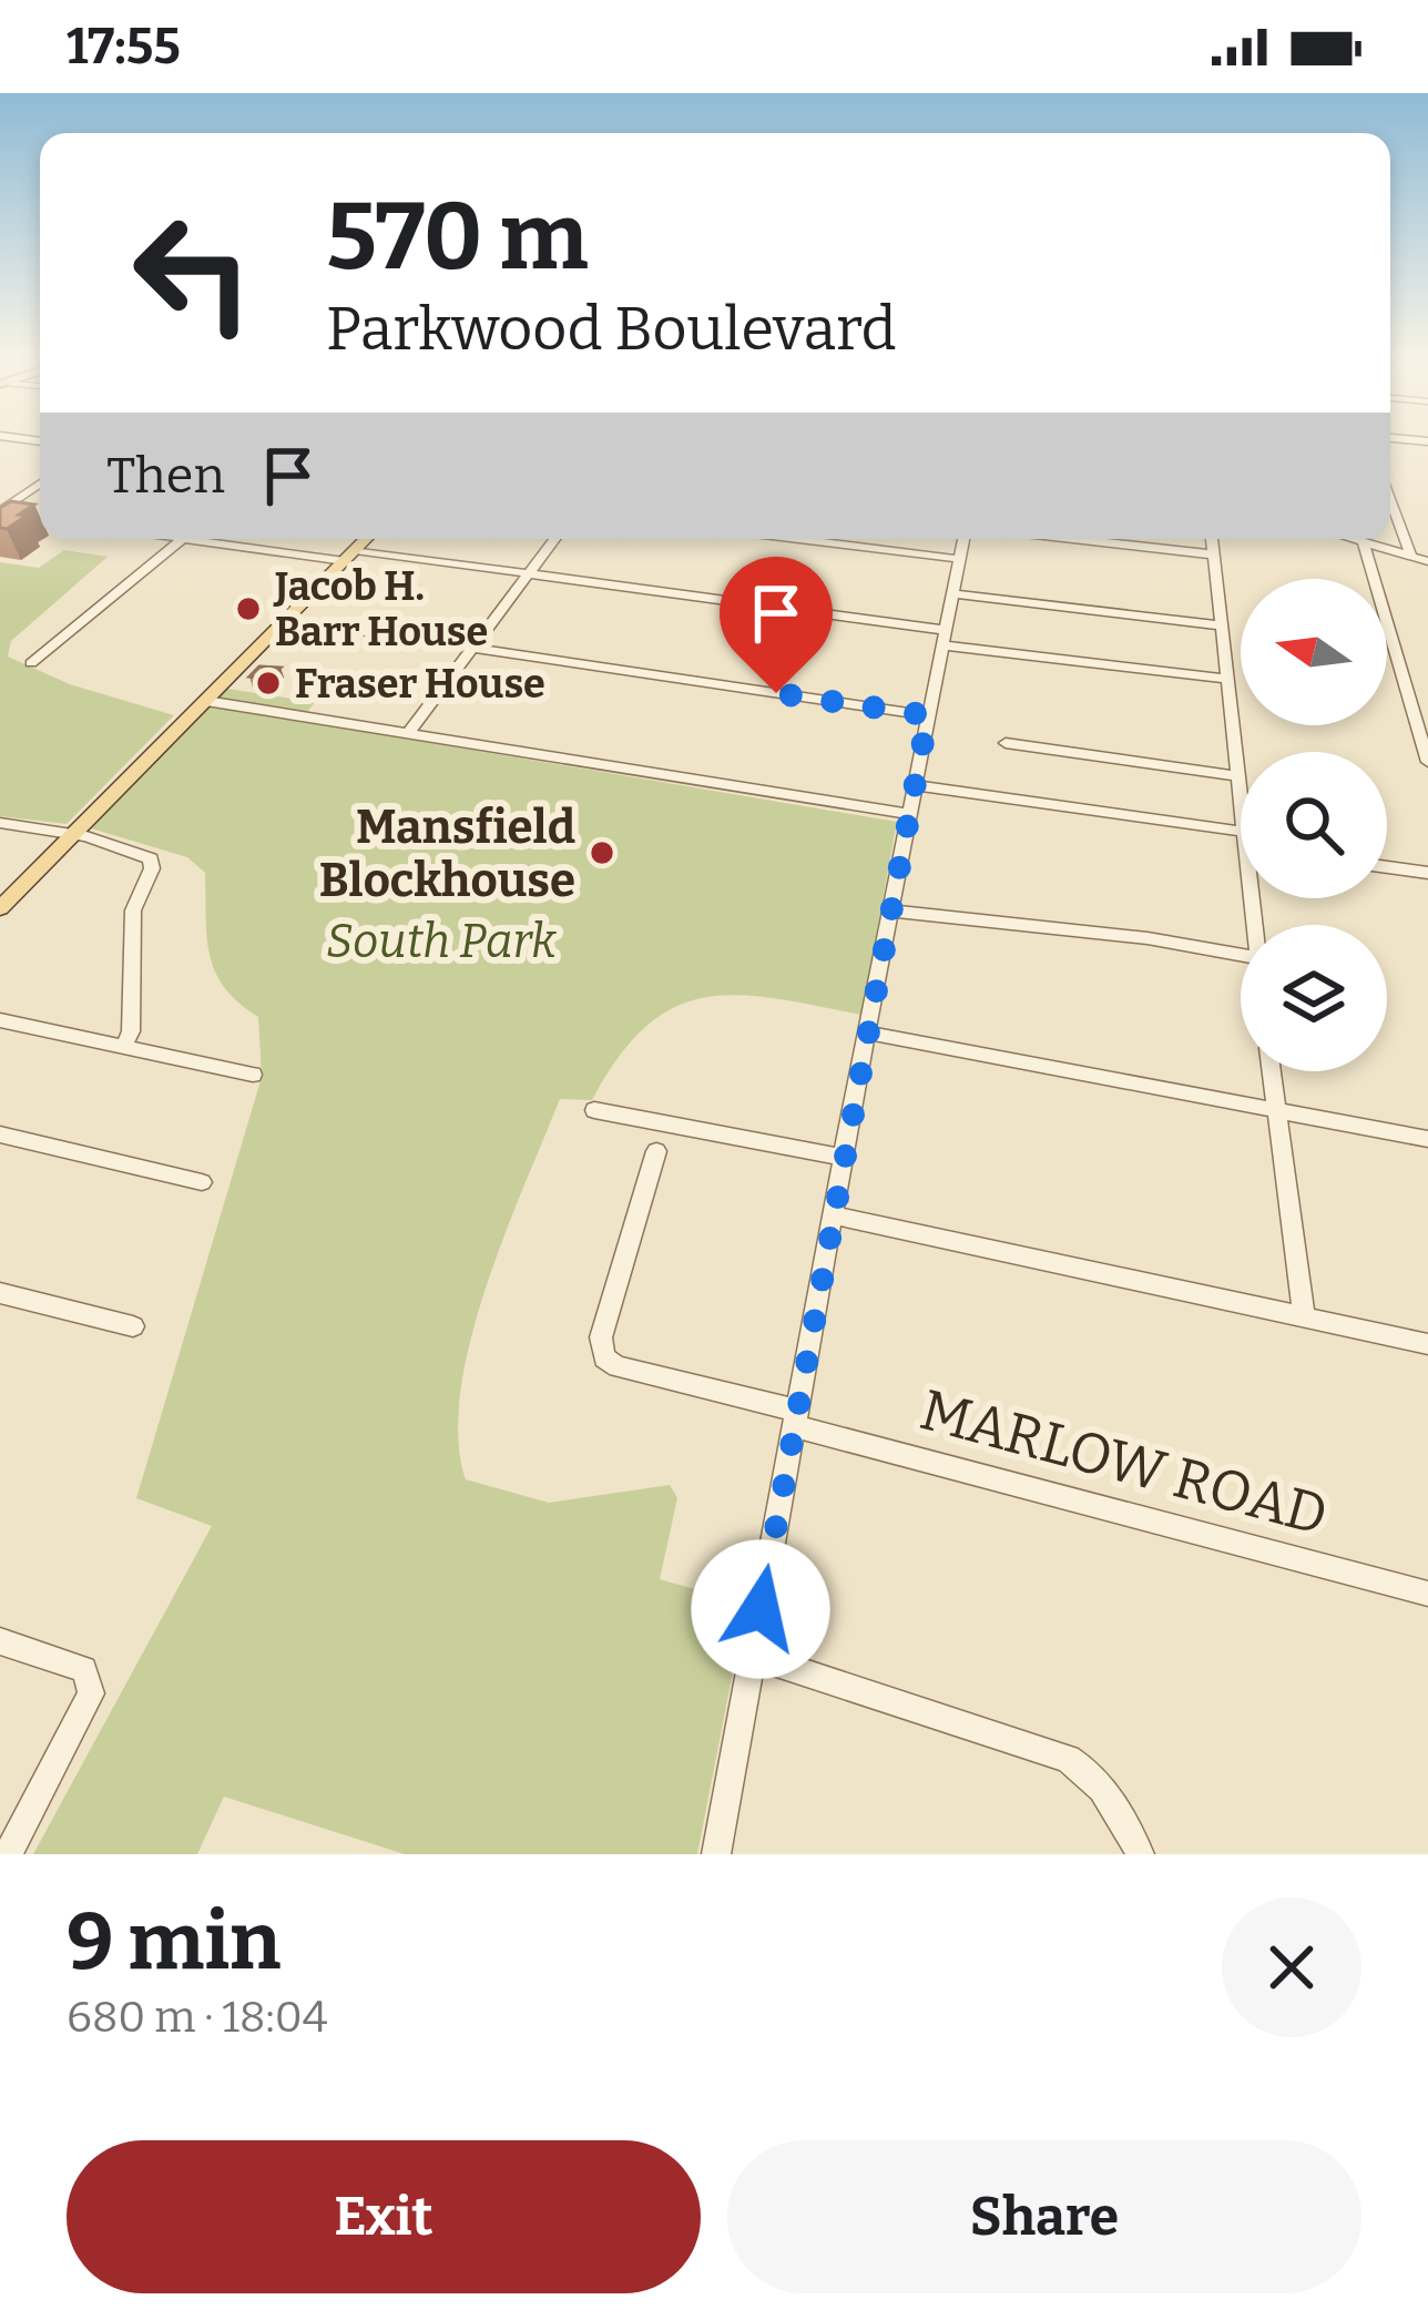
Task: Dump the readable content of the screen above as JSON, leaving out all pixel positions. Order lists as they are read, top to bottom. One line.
{"streets":{"street":["MARLOW ROAD"]},"parks":["South Park"],"places":["Jacob H. Barr House","Fraser House","Mansfield Blockhouse"],"north":"left","page":{"status":"17:55","turn":["570 m","Parkwood Boulevard"],"then":"Then","heading":["9 min","680 m · 18:04"],"buttons":["Exit","Share"]}}
